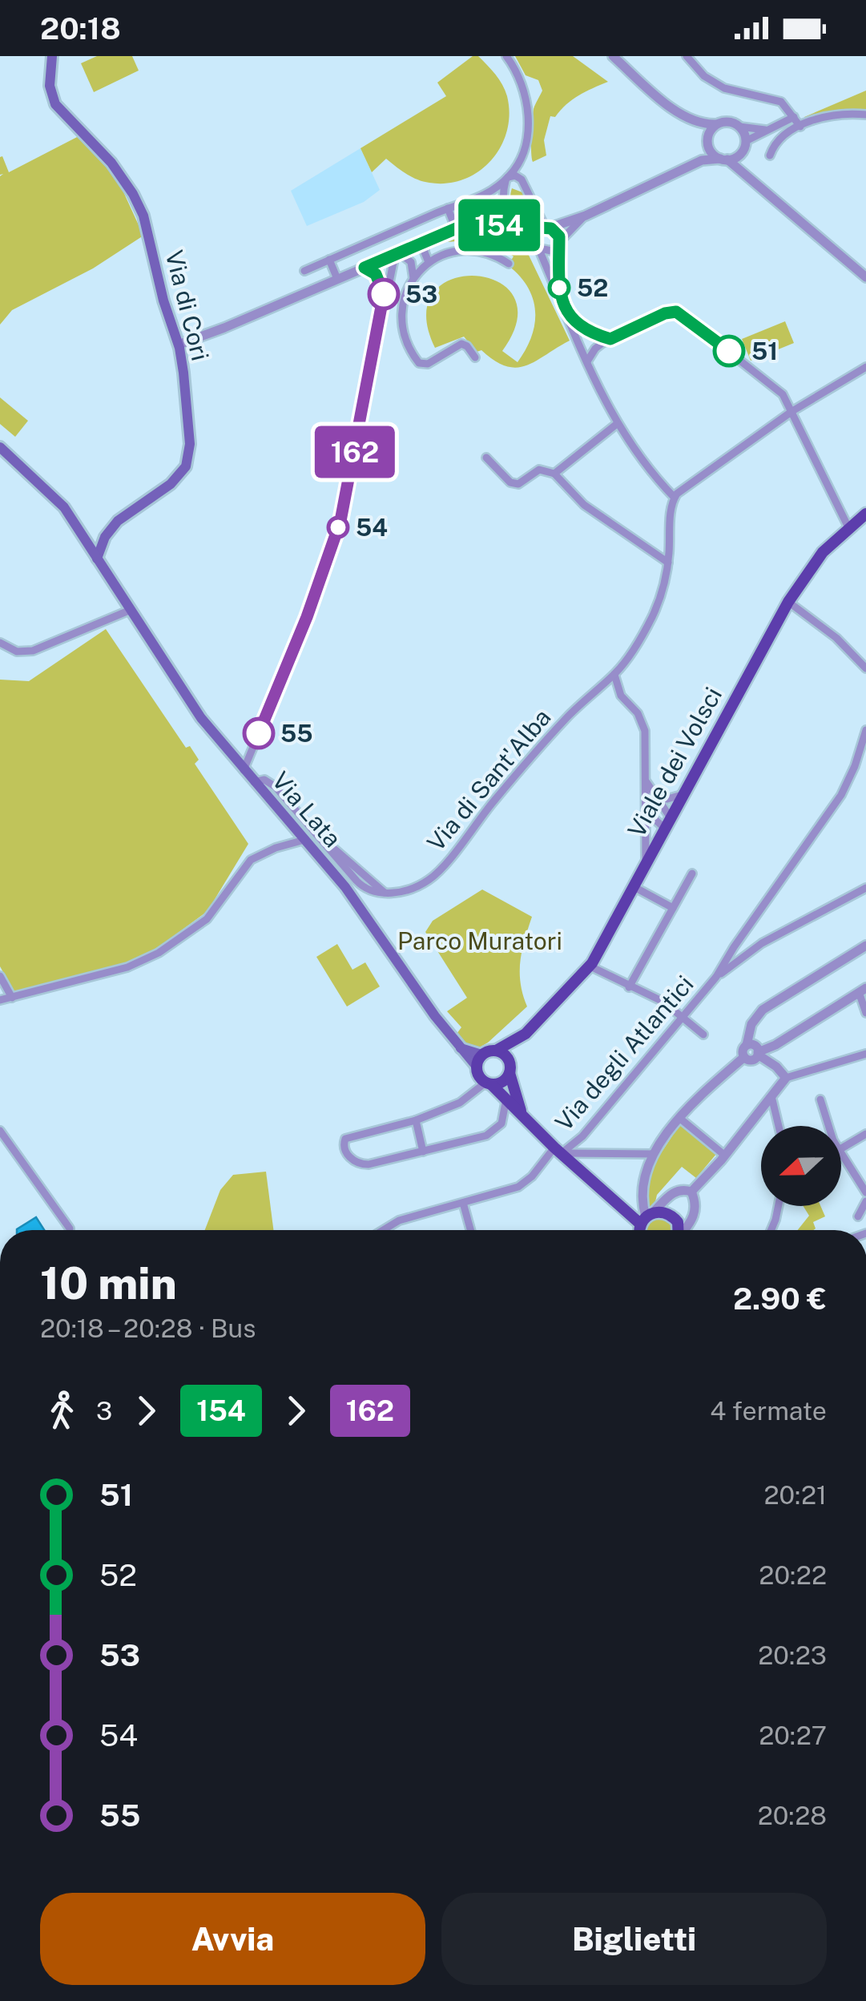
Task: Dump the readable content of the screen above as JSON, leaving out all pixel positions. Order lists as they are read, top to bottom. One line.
{"streets":{"main road":["Via di Cori","Viale dei Volsci","Via Lata"],"street":["Via di Sant'Alba","Via degli Atlantici"]},"crossings":[["Via di Cori","Via Lata"],["Viale dei Volsci","Via Lata"],["Via di Sant'Alba","Via Lata"]],"parks":["Parco Muratori"],"places":["52","53","51","54","55"],"lines":["bus line 154","bus line 162"],"north":"left","page":{"status":"20:18","on_map":["154","162"],"heading":["10 min","20:18 – 20:28 · Bus","2.90 €"],"legs":["3","154","162","4 fermate"],"list":[{"name":"51","value":"20:21"},{"name":"52","value":"20:22"},{"name":"53","value":"20:23"},{"name":"54","value":"20:27"},{"name":"55","value":"20:28"}],"buttons":["Avvia","Biglietti"]}}
